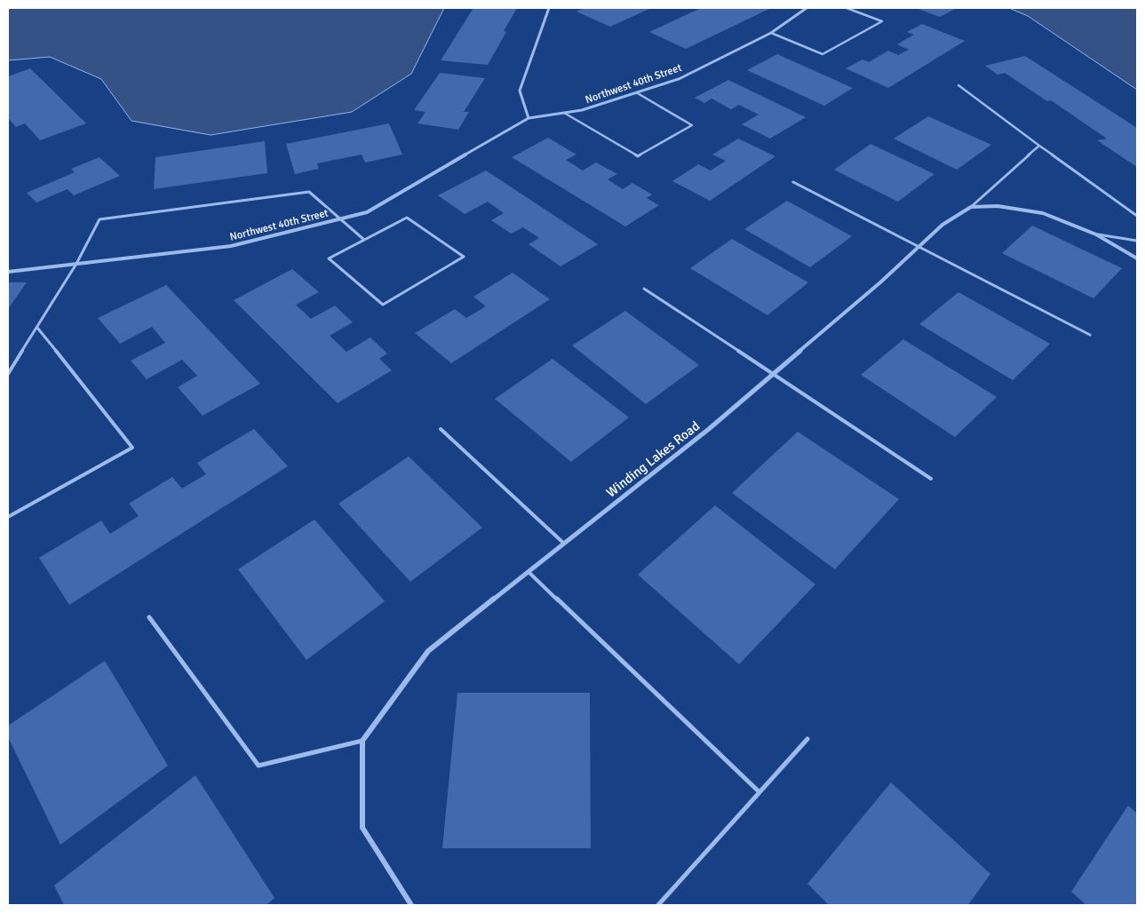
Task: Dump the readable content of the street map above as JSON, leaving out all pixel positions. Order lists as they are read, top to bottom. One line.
{"streets":{"street":["Northwest 40th Street","Winding Lakes Road"]}}
